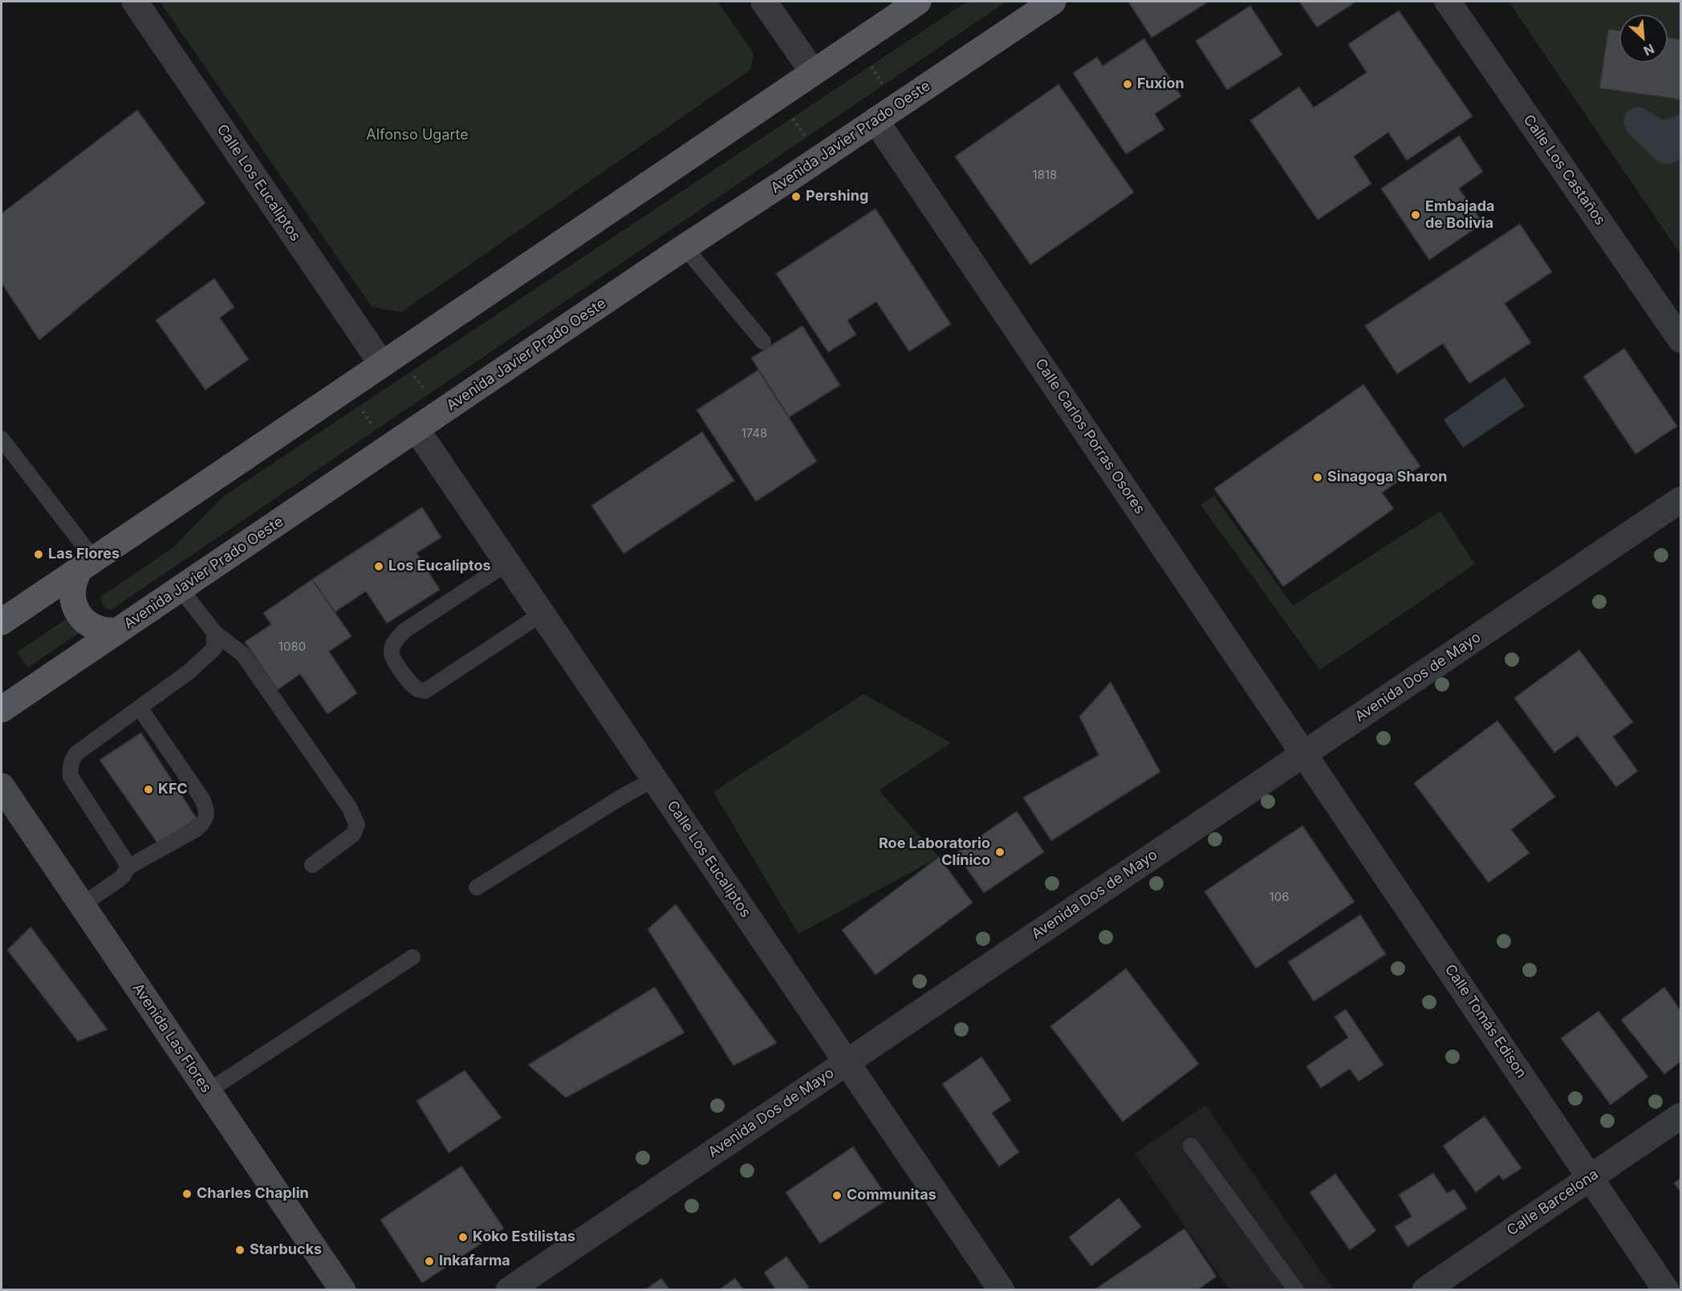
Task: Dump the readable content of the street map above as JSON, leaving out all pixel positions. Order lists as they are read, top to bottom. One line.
{"streets":{"main road":["Avenida Javier Prado Oeste","Avenida Las Flores"],"street":["Calle Los Castaños","Calle Los Eucaliptos","Calle Carlos Porras Osores","Avenida Dos de Mayo","Calle Tomás Edison","Calle Barcelona"]},"crossings":[["Avenida Javier Prado Oeste","Calle Los Eucaliptos"],["Avenida Javier Prado Oeste","Calle Carlos Porras Osores"],["Calle Los Eucaliptos","Avenida Dos de Mayo"],["Calle Carlos Porras Osores","Avenida Dos de Mayo"],["Calle Carlos Porras Osores","Calle Tomás Edison"],["Avenida Dos de Mayo","Calle Tomás Edison"],["Calle Tomás Edison","Calle Barcelona"]],"parks":["Alfonso Ugarte"],"places":["Fuxion","Pershing","Embajada de Bolivia","Sinagoga Sharon","Las Flores","Los Eucaliptos","KFC","Roe Laboratorio Clínico","Charles Chaplin","Communitas","Koko Estilistas","Starbucks","Inkafarma"],"house_numbers":["1818","1748","1080","106"],"north":"bottom right"}
